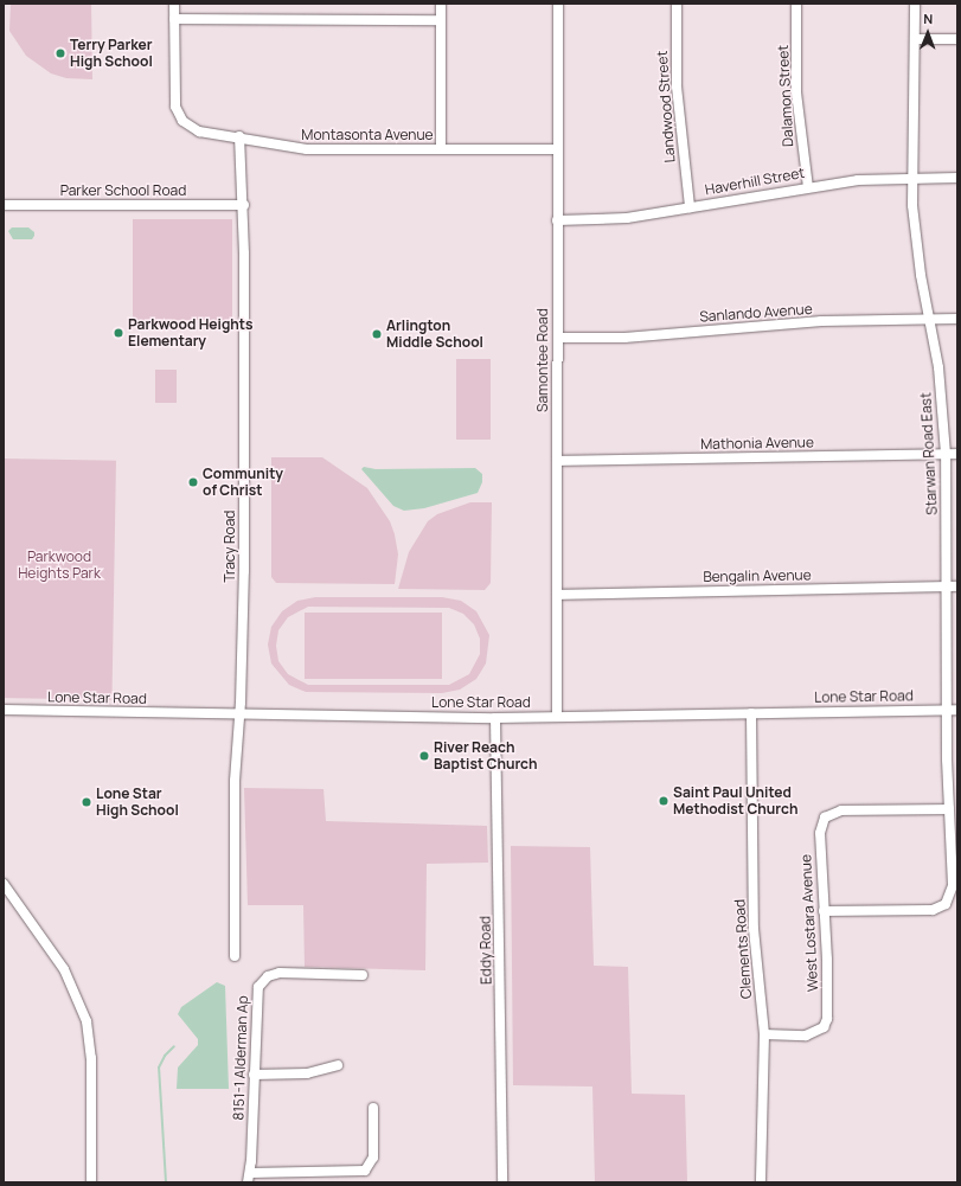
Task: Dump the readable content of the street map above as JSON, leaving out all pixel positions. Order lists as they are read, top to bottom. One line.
{"streets":{"street":["Dalamon Street","Landwood Street","Montasonta Avenue","Haverhill Street","Parker School Road","Sanlando Avenue","Samontee Road","Mathonia Avenue","Starwan Road East","Tracy Road","Bengalin Avenue","Lone Star Road","West Lostara Avenue","Clements Road","Eddy Road","8151-1 Alderman Ap"]},"crossings":[["Dalamon Street","Haverhill Street"],["Landwood Street","Haverhill Street"],["Montasonta Avenue","Samontee Road"],["Montasonta Avenue","Tracy Road"],["Haverhill Street","Samontee Road"],["Haverhill Street","Starwan Road East"],["Parker School Road","Tracy Road"],["Sanlando Avenue","Samontee Road"],["Sanlando Avenue","Starwan Road East"],["Samontee Road","Mathonia Avenue"],["Samontee Road","Bengalin Avenue"],["Samontee Road","Lone Star Road"],["Mathonia Avenue","Starwan Road East"],["Starwan Road East","Bengalin Avenue"],["Starwan Road East","Lone Star Road"],["Starwan Road East","West Lostara Avenue"],["Tracy Road","Lone Star Road"],["Lone Star Road","Clements Road"],["Lone Star Road","Eddy Road"],["West Lostara Avenue","Clements Road"]],"parks":["Parkwood Heights Park"],"places":["Terry Parker High School","Parkwood Heights Elementary","Arlington Middle School","Community of Christ","River Reach Baptist Church","Saint Paul United Methodist Church","Lone Star High School"],"north":"top"}
